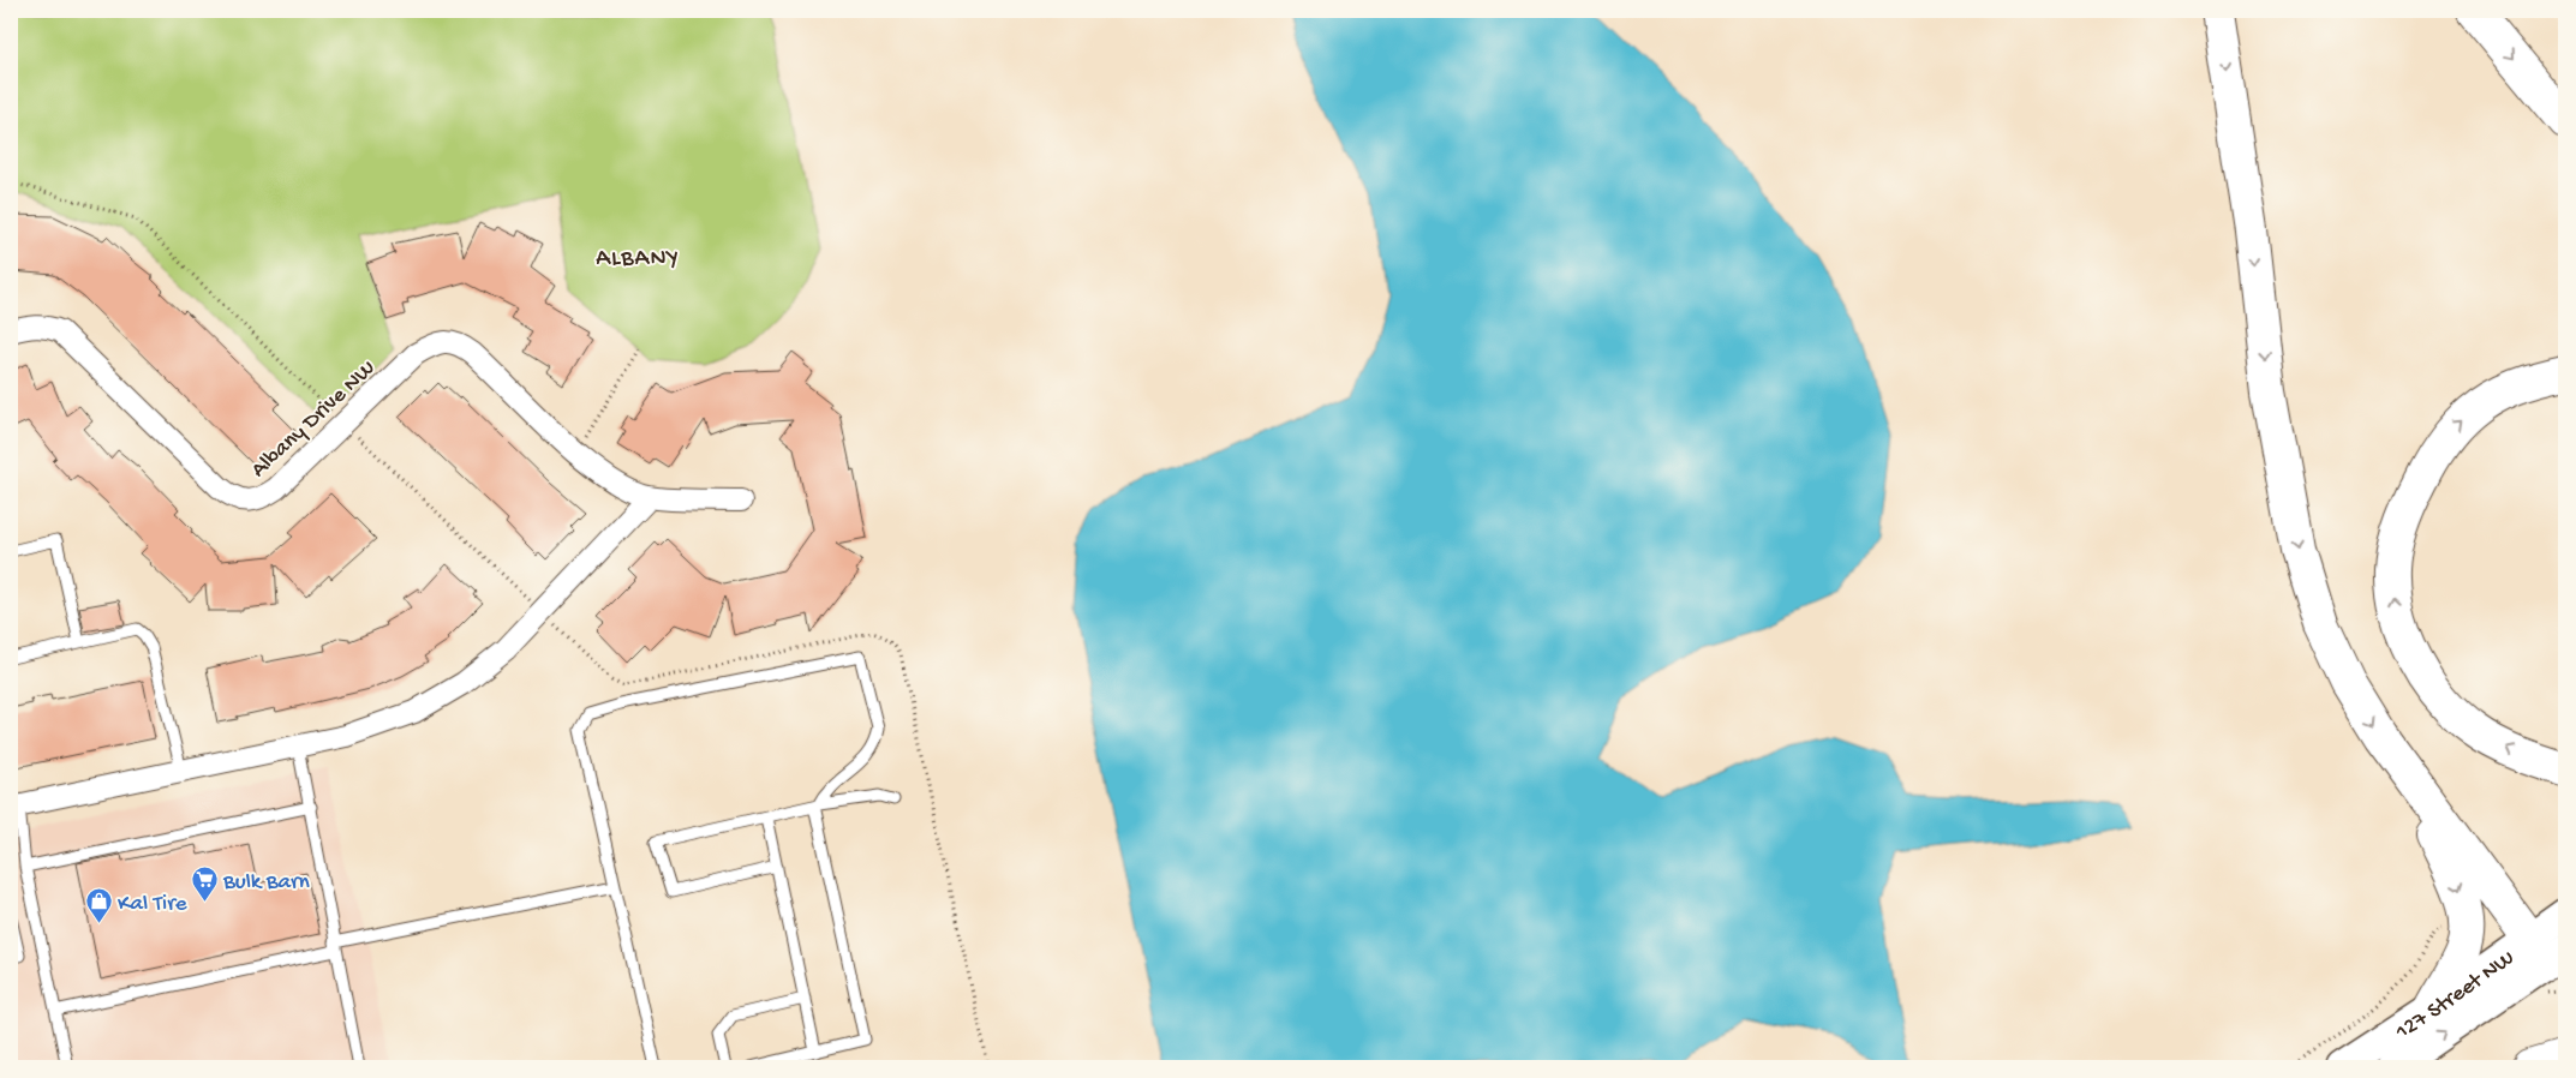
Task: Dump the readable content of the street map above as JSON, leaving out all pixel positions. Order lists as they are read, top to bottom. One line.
{"streets":{"main road":["127 Street NW"],"street":["Albany Drive NW"]},"districts":["ALBANY"],"places":{"supermarket":["Bulk Barn"],"shop":["Kal Tire"]}}
